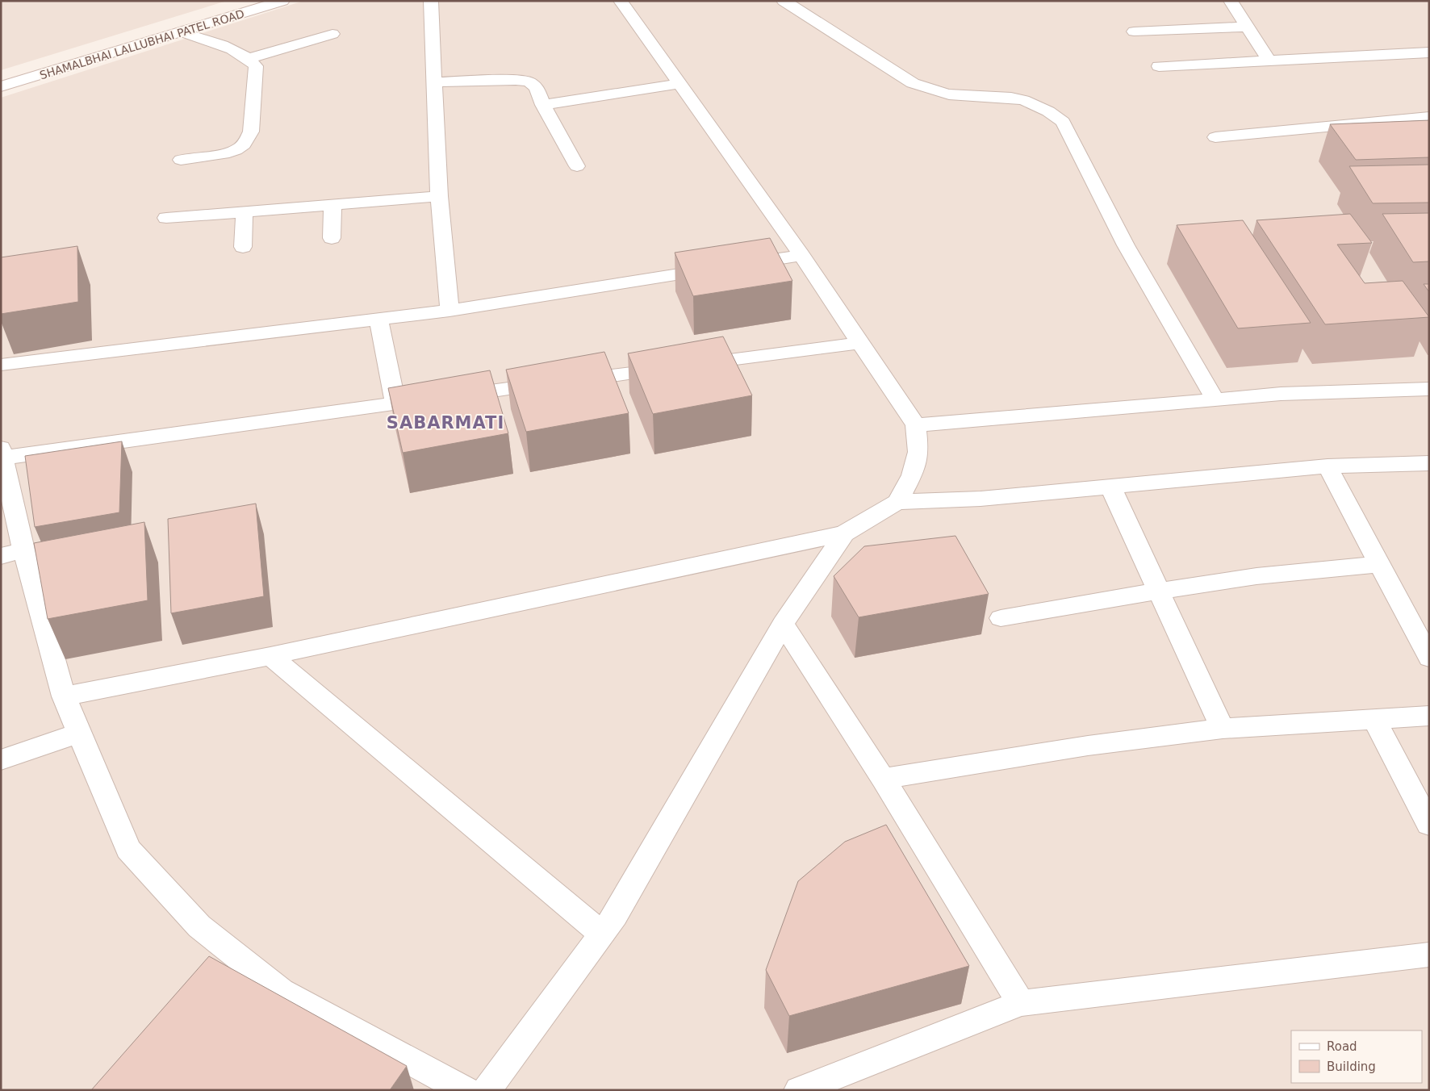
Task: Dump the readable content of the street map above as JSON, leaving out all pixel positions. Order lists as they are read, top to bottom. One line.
{"streets":{"street":["SHAMALBHAI LALLUBHAI PATEL ROAD"]},"districts":["SABARMATI"],"legend":["Road","Building"]}
